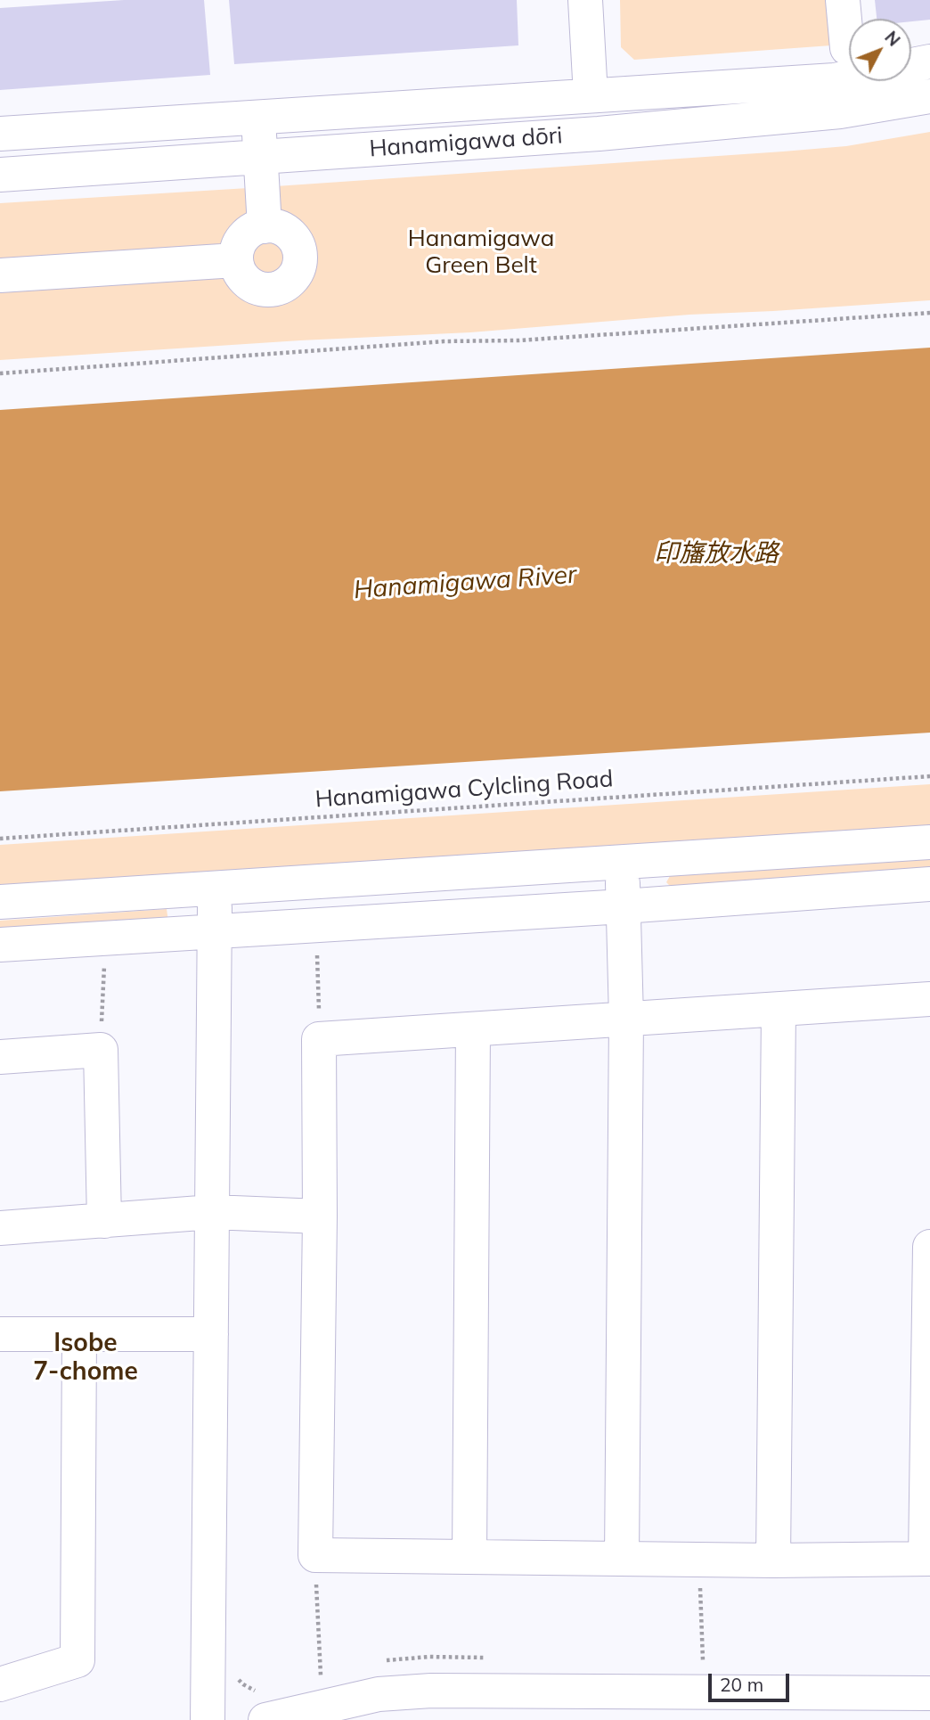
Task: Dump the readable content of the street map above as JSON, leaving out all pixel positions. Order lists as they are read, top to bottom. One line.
{"streets":{"street":["Hanamigawa dōri"],"path":["Hanamigawa Cylcling Road"]},"districts":["Isobe 7-chome"],"water":["印旛放水路","Hanamigawa River"],"parks":["Hanamigawa Green Belt"],"scale_bar":"20 m","north":"top right"}
